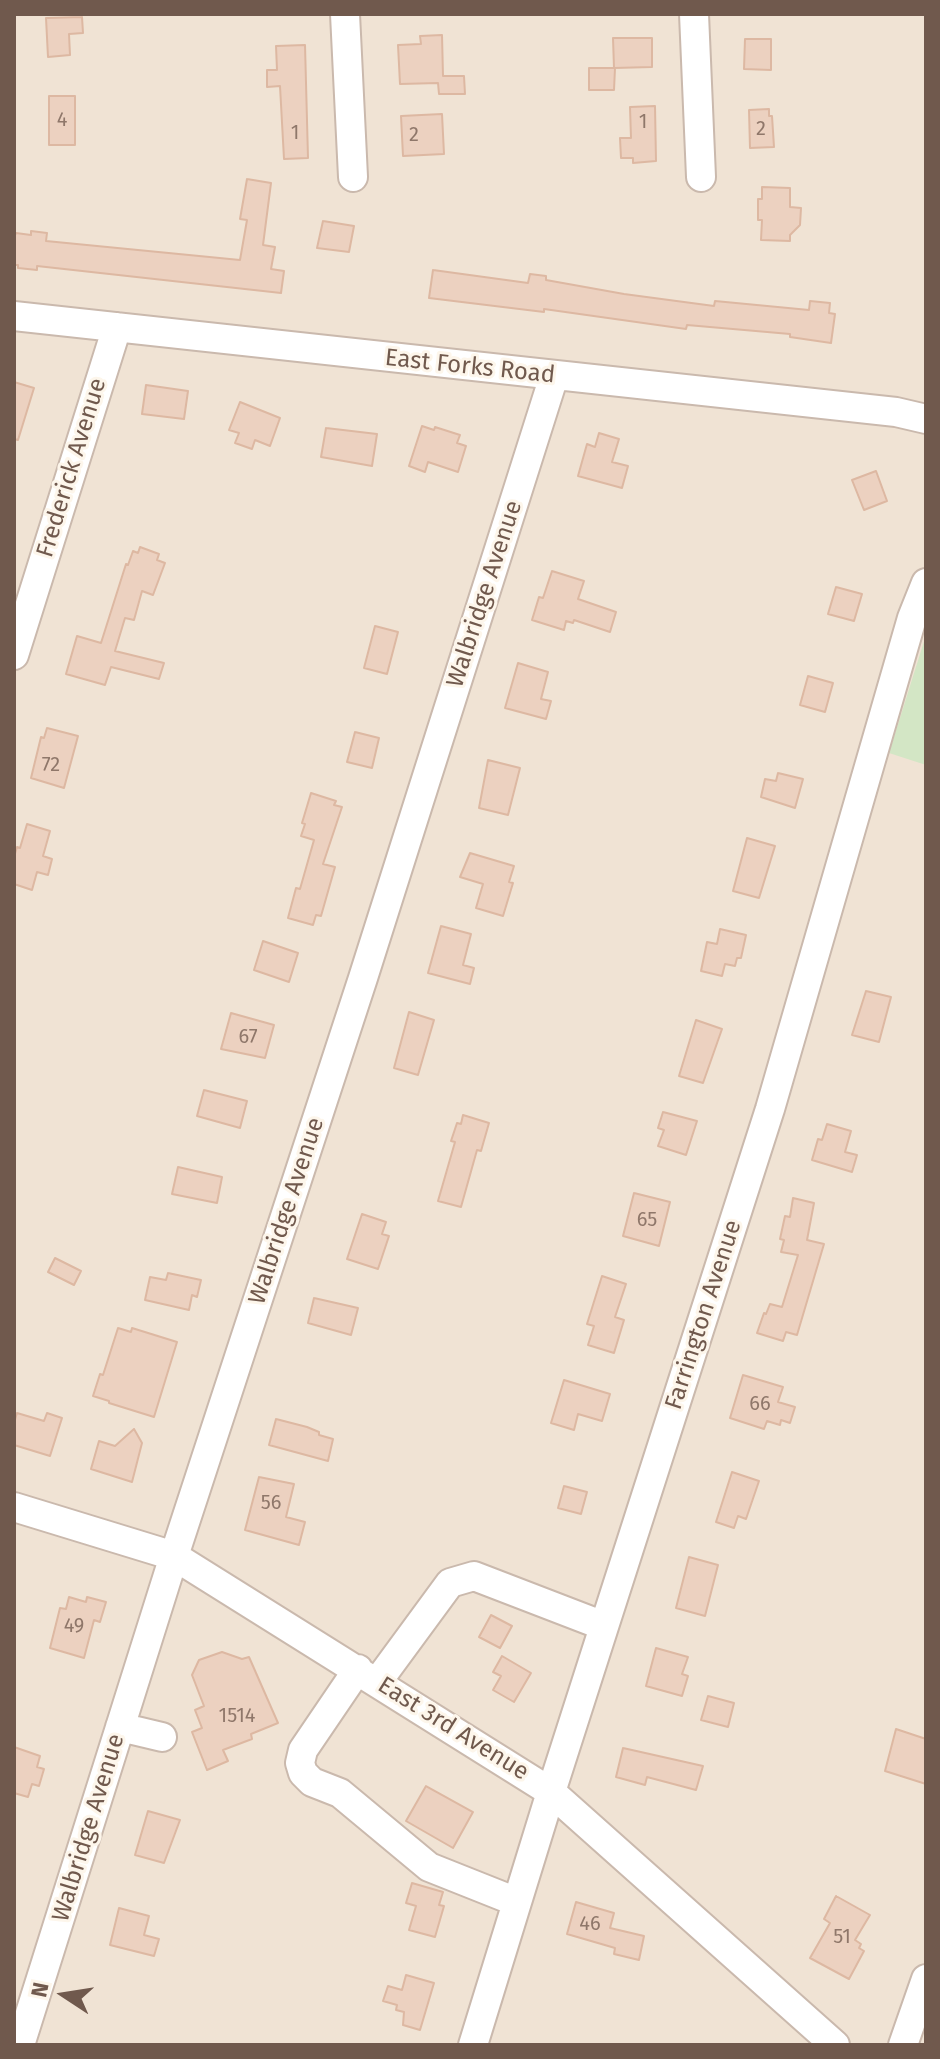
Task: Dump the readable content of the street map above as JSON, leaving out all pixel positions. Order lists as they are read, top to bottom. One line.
{"streets":{"street":["East Forks Road","Frederick Avenue","Walbridge Avenue","Farrington Avenue","East 3rd Avenue"]},"crossings":[["East Forks Road","Frederick Avenue"],["East Forks Road","Walbridge Avenue"],["Walbridge Avenue","East 3rd Avenue"],["Farrington Avenue","East 3rd Avenue"]],"house_numbers":["4","1","2","1","2","72","67","65","66","56","49","1514","46","51"],"north":"left"}
